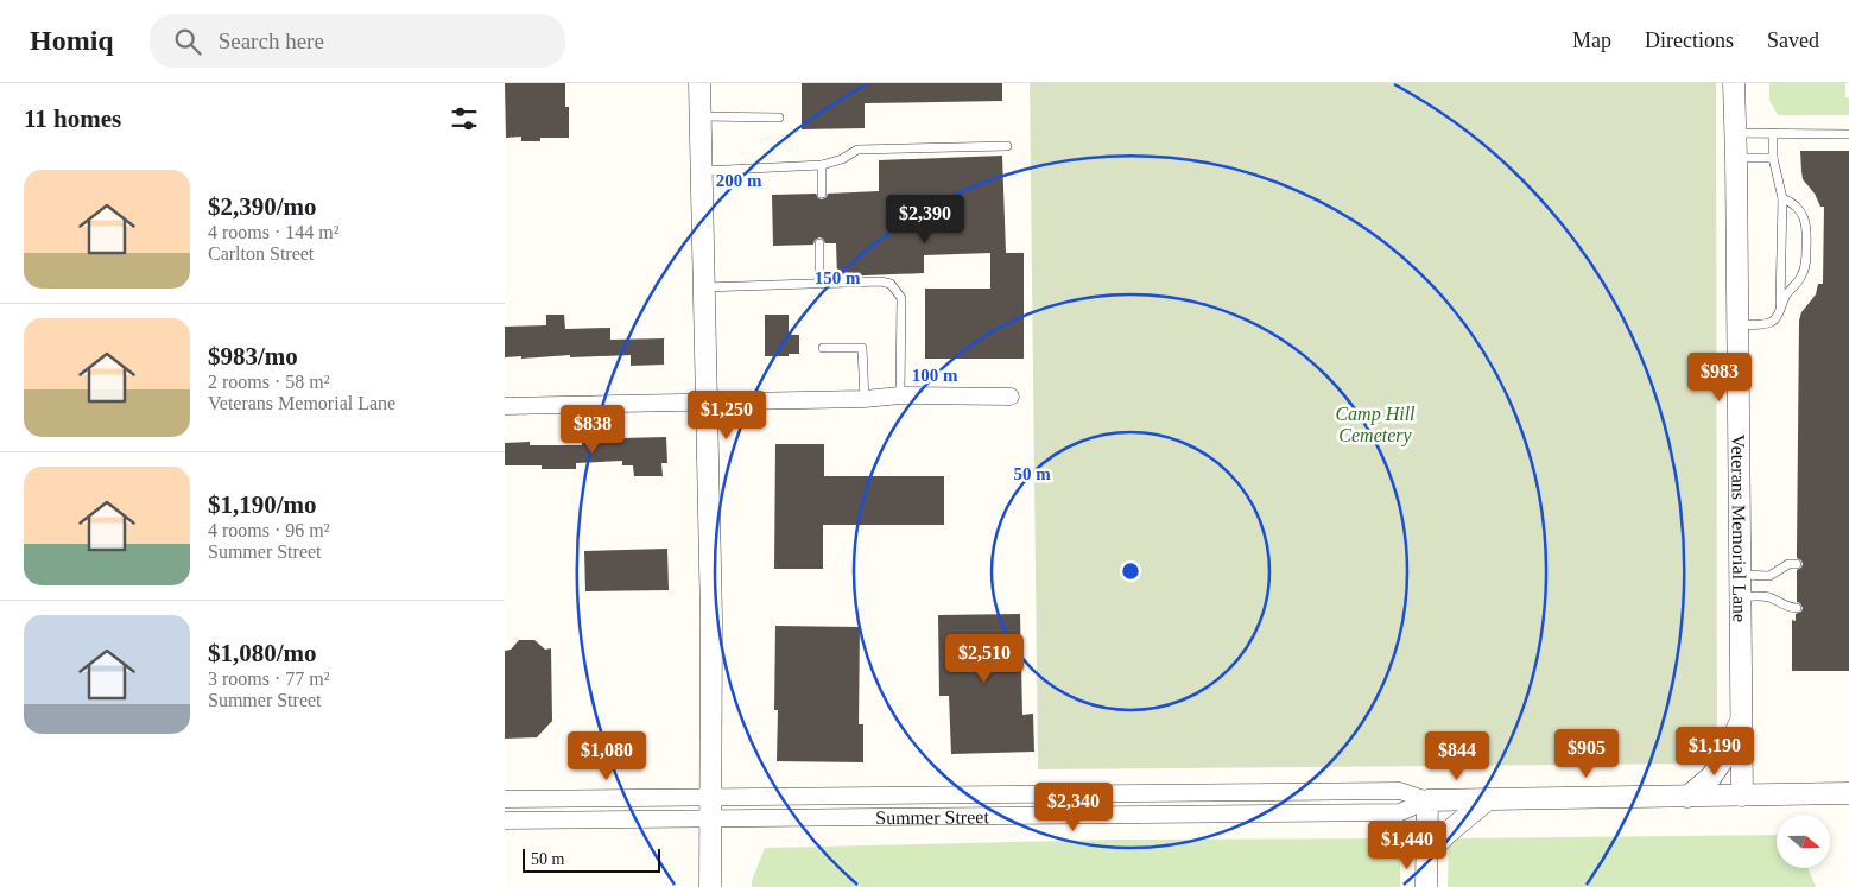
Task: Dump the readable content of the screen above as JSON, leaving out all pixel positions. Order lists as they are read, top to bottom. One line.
{"streets":{"street":["Veterans Memorial Lane","Summer Street"]},"crossings":[["Veterans Memorial Lane","Summer Street"]],"parks":["Camp Hill Cemetery"],"scale_bar":"50 m","north":"right","page":{"header":"Homiq","search":"Search here","nav":["Map","Directions","Saved"],"heading":"11 homes","list":[{"name":"$2,390/mo","note":"4 rooms · 144 m² · Carlton Street"},{"name":"$983/mo","note":"2 rooms · 58 m² · Veterans Memorial Lane"},{"name":"$1,190/mo","note":"4 rooms · 96 m² · Summer Street"},{"name":"$1,080/mo","note":"3 rooms · 77 m² · Summer Street"}],"price":["$2,390","$983","$1,250","$838","$2,510","$1,190","$905","$1,080","$844","$2,340","$1,440"],"scale":"50 m"},"rings":["200 m","150 m","100 m","50 m"]}
